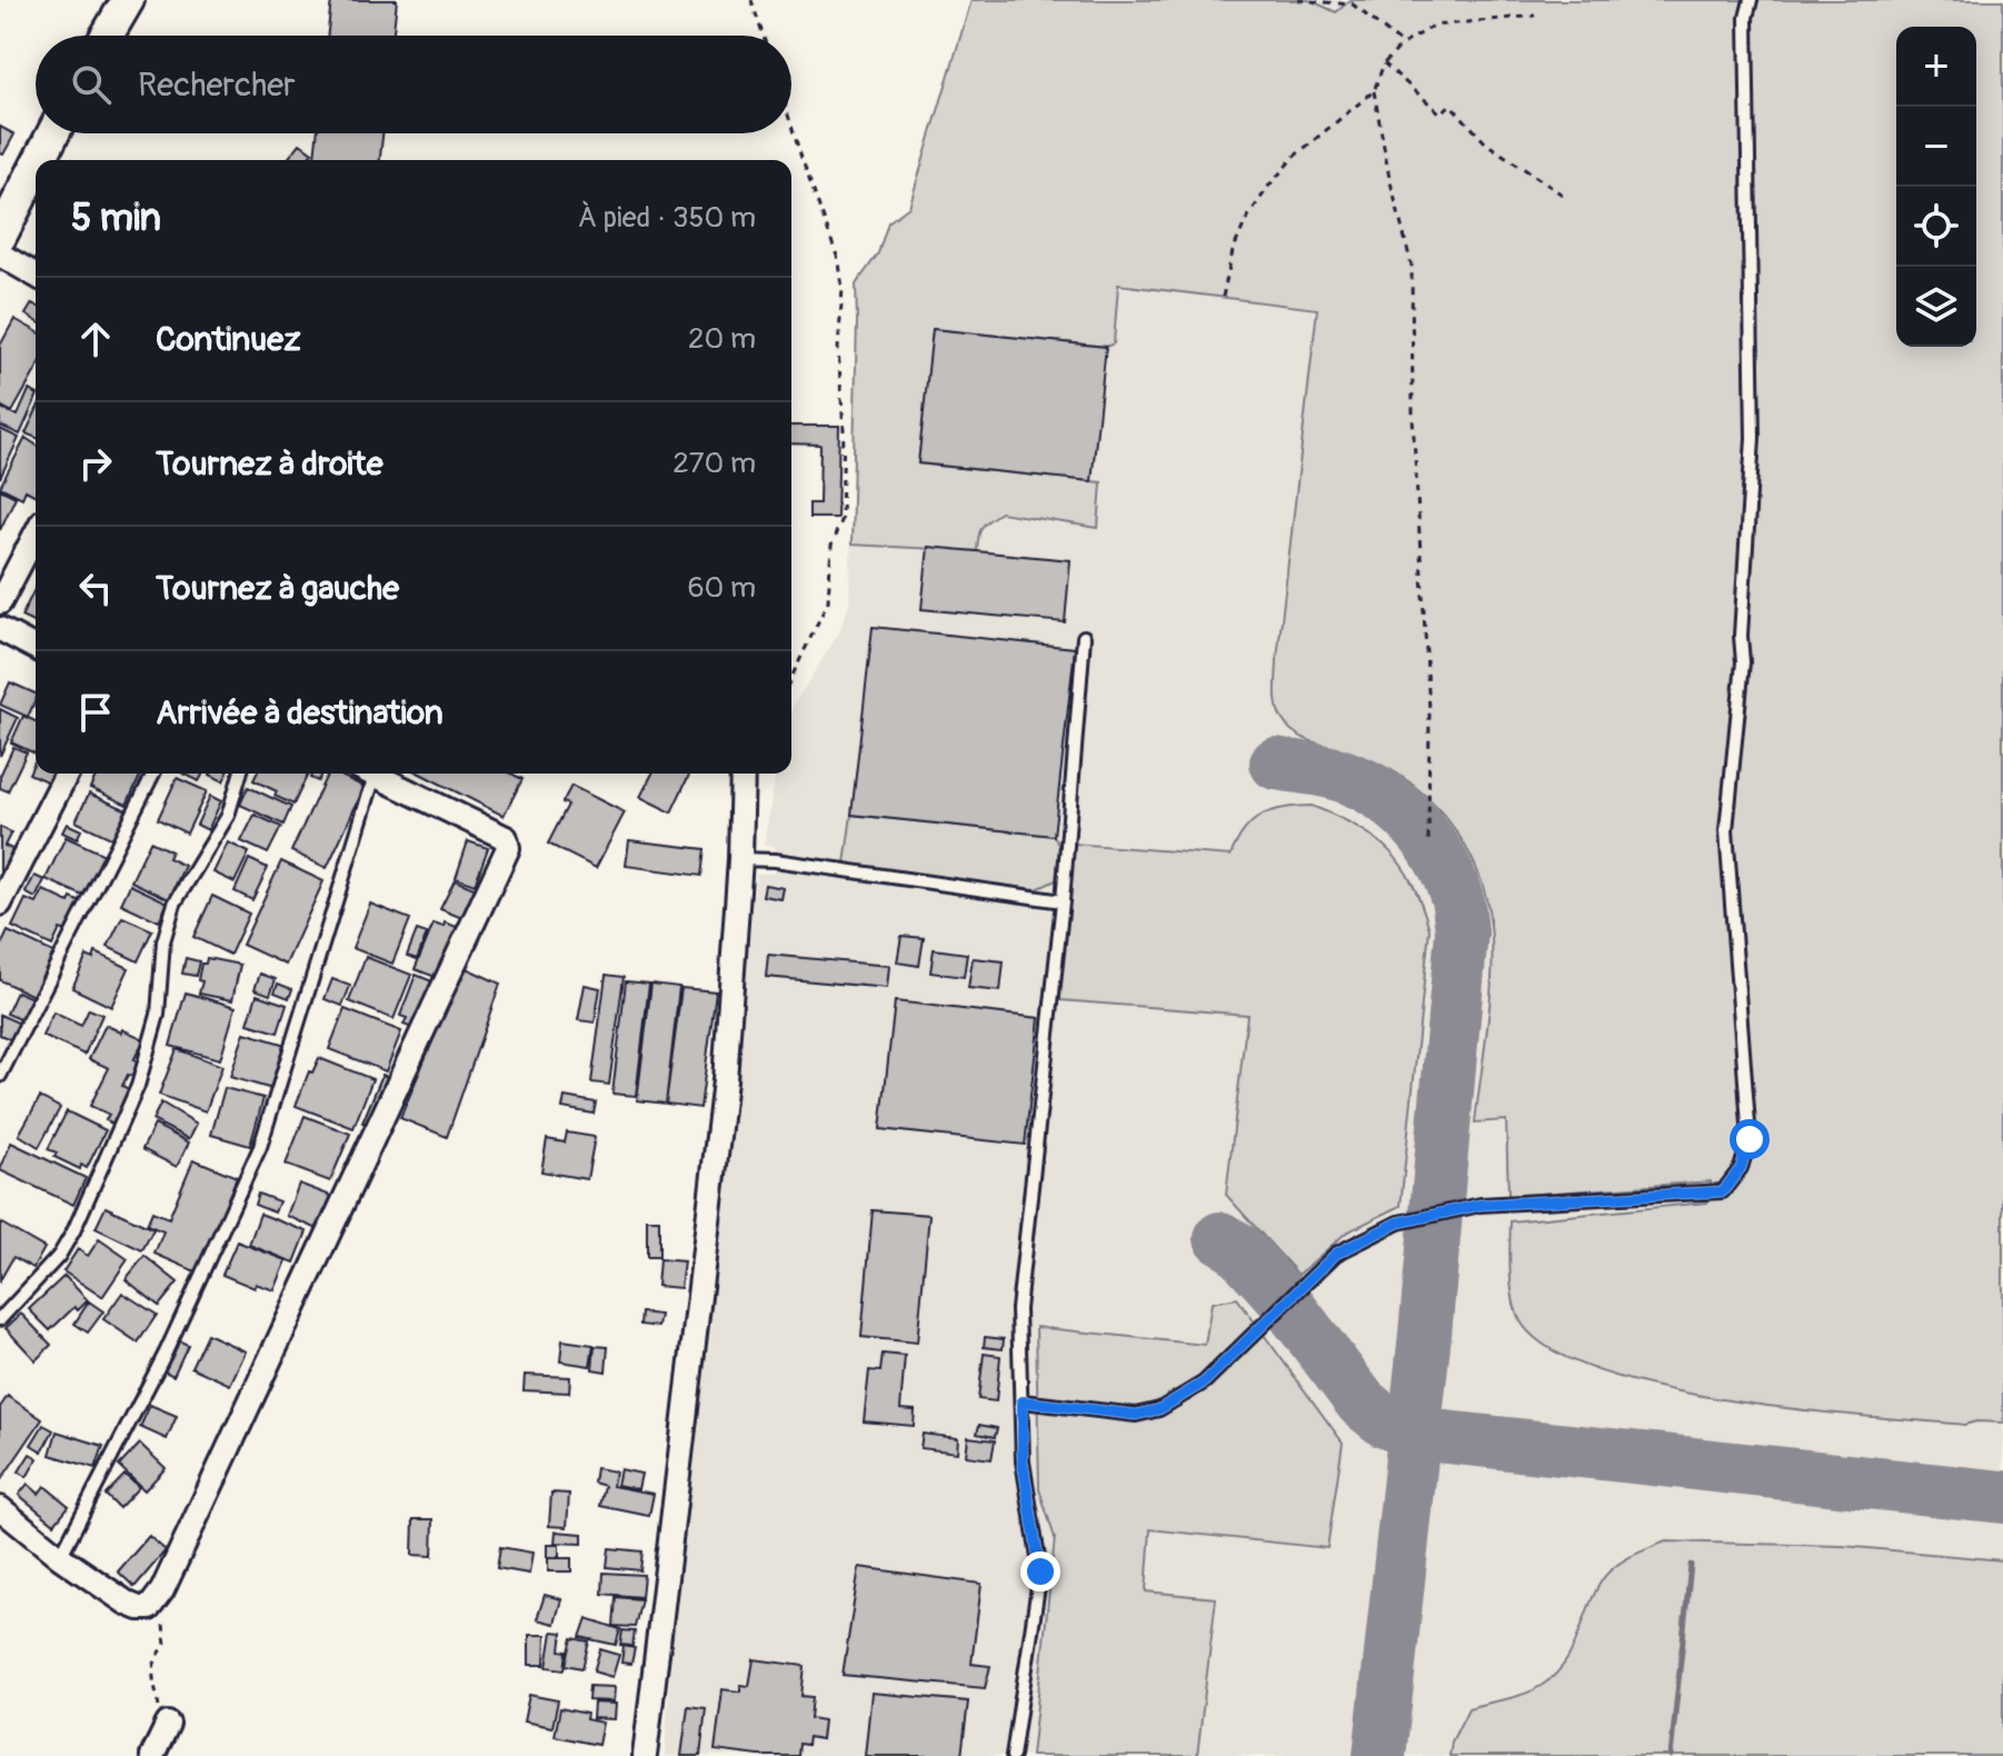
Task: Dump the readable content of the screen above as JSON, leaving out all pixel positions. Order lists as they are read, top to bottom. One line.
{"page":{"map_buttons":["+","−"],"search":"Rechercher","heading":["5 min","À pied · 350 m"],"list":[["Continuez","20 m"],["Tournez à droite","270 m"],["Tournez à gauche","60 m"],"Arrivée à destination"]}}
